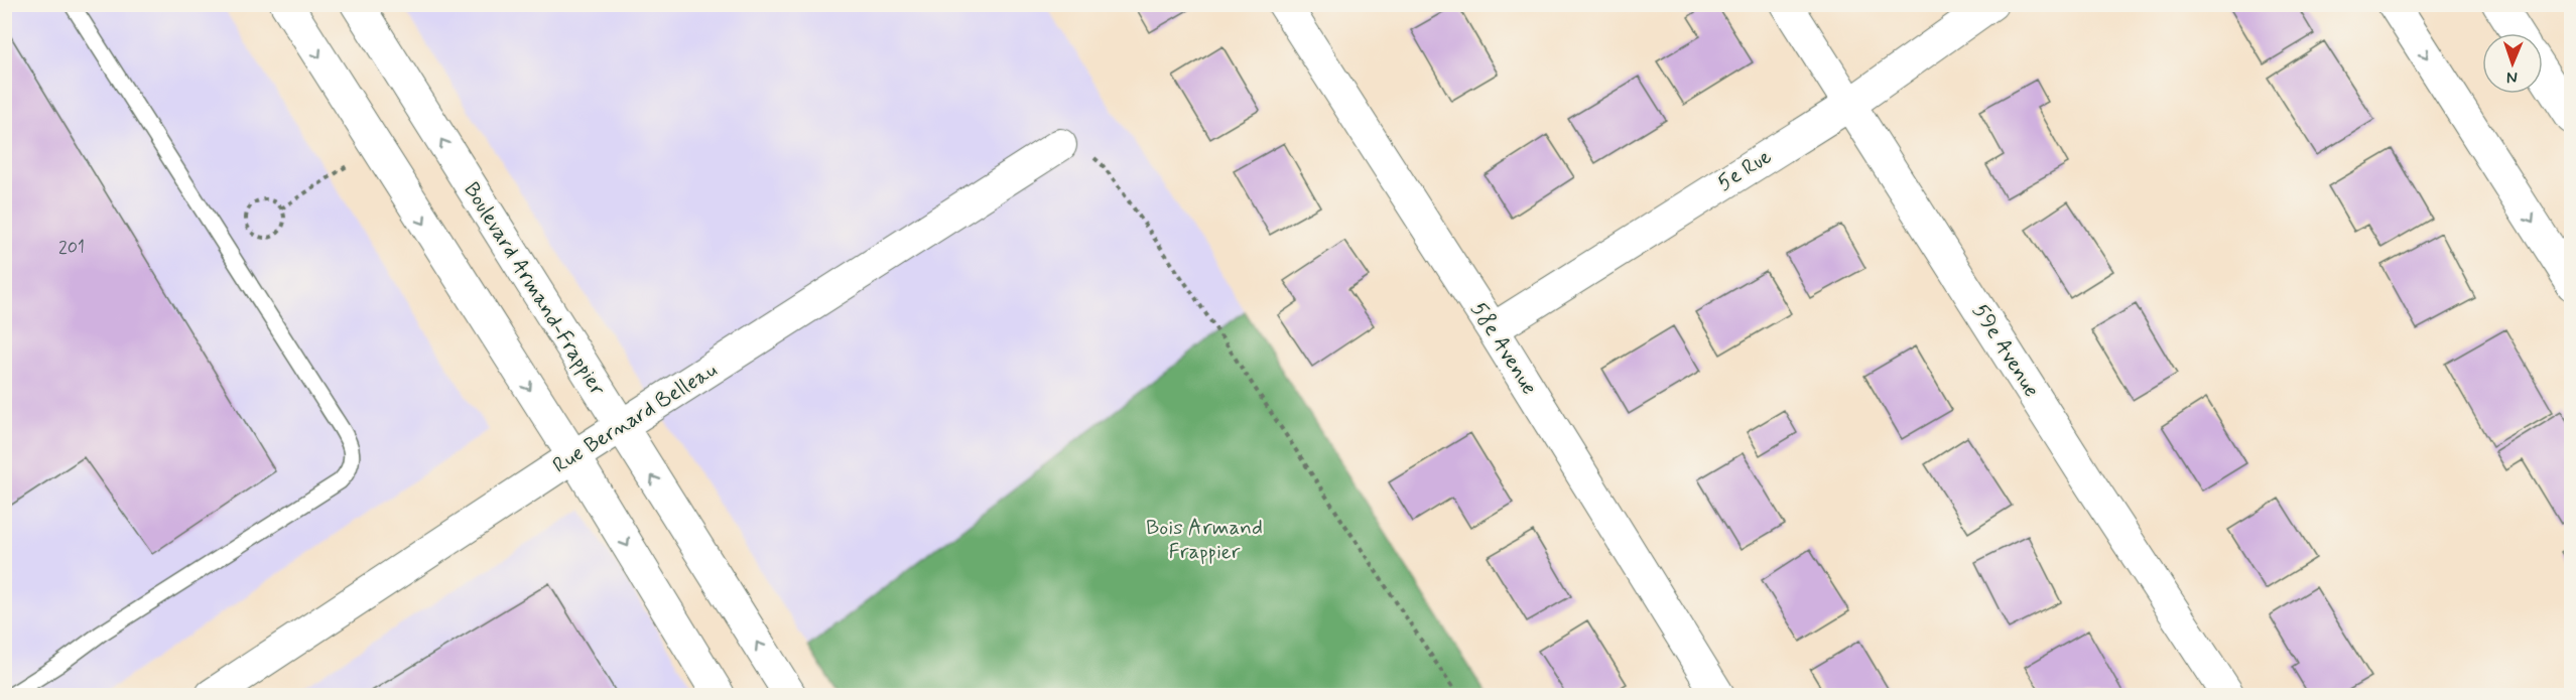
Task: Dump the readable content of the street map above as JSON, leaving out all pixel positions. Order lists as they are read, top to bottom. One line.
{"streets":{"street":["5e Rue","Boulevard Armand-Frappier","58e Avenue","59e Avenue","Rue Bernard Belleau"]},"crossings":[["5e Rue","58e Avenue"],["5e Rue","59e Avenue"],["Boulevard Armand-Frappier","Rue Bernard Belleau"]],"parks":["Bois Armand Frappier"],"house_numbers":["201"],"north":"bottom"}
